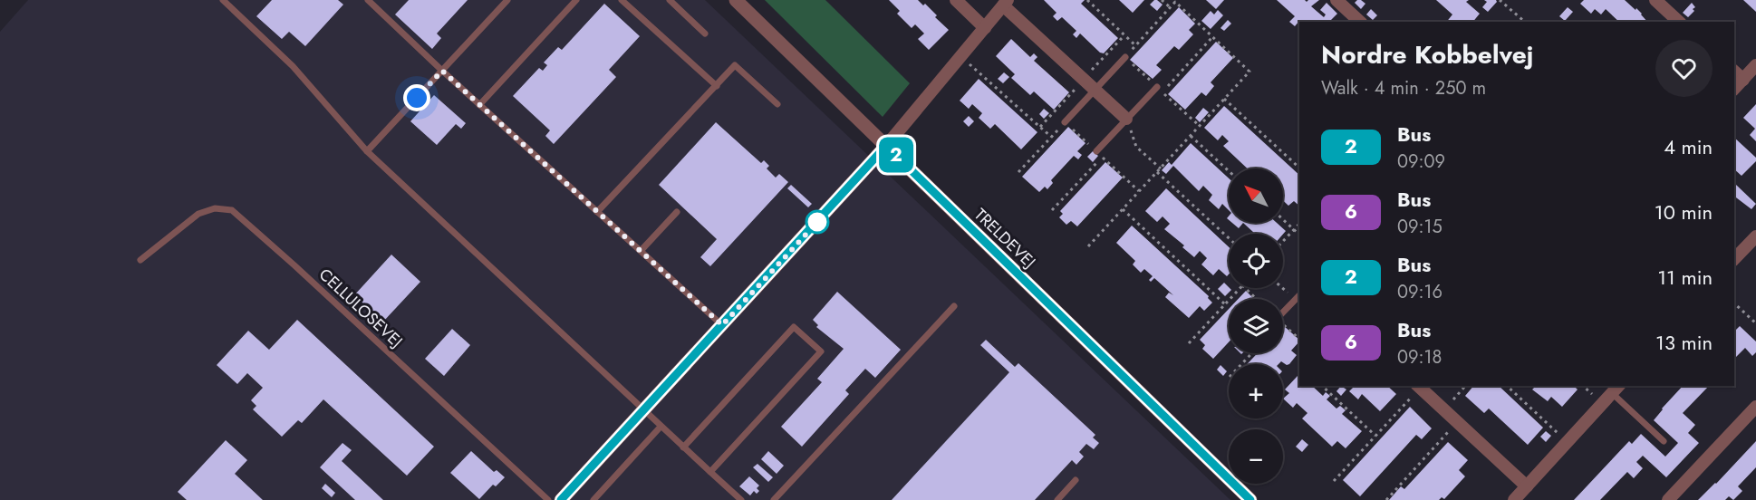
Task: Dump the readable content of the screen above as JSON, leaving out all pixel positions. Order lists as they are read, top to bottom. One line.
{"streets":{"street":["TRELDEVEJ"],"lane":["CELLULOSEVEJ"]},"lines":["bus line 2"],"north":"top left","page":{"on_map":"2","heading":["Nordre Kobbelvej","Walk · 4 min · 250 m"],"list":[{"mark":"2","name":"Bus","note":"09:09","value":"4 min"},{"mark":"6","name":"Bus","note":"09:15","value":"10 min"},{"mark":"2","name":"Bus","note":"09:16","value":"11 min"},{"mark":"6","name":"Bus","note":"09:18","value":"13 min"}],"map_buttons":["+","−"]}}
